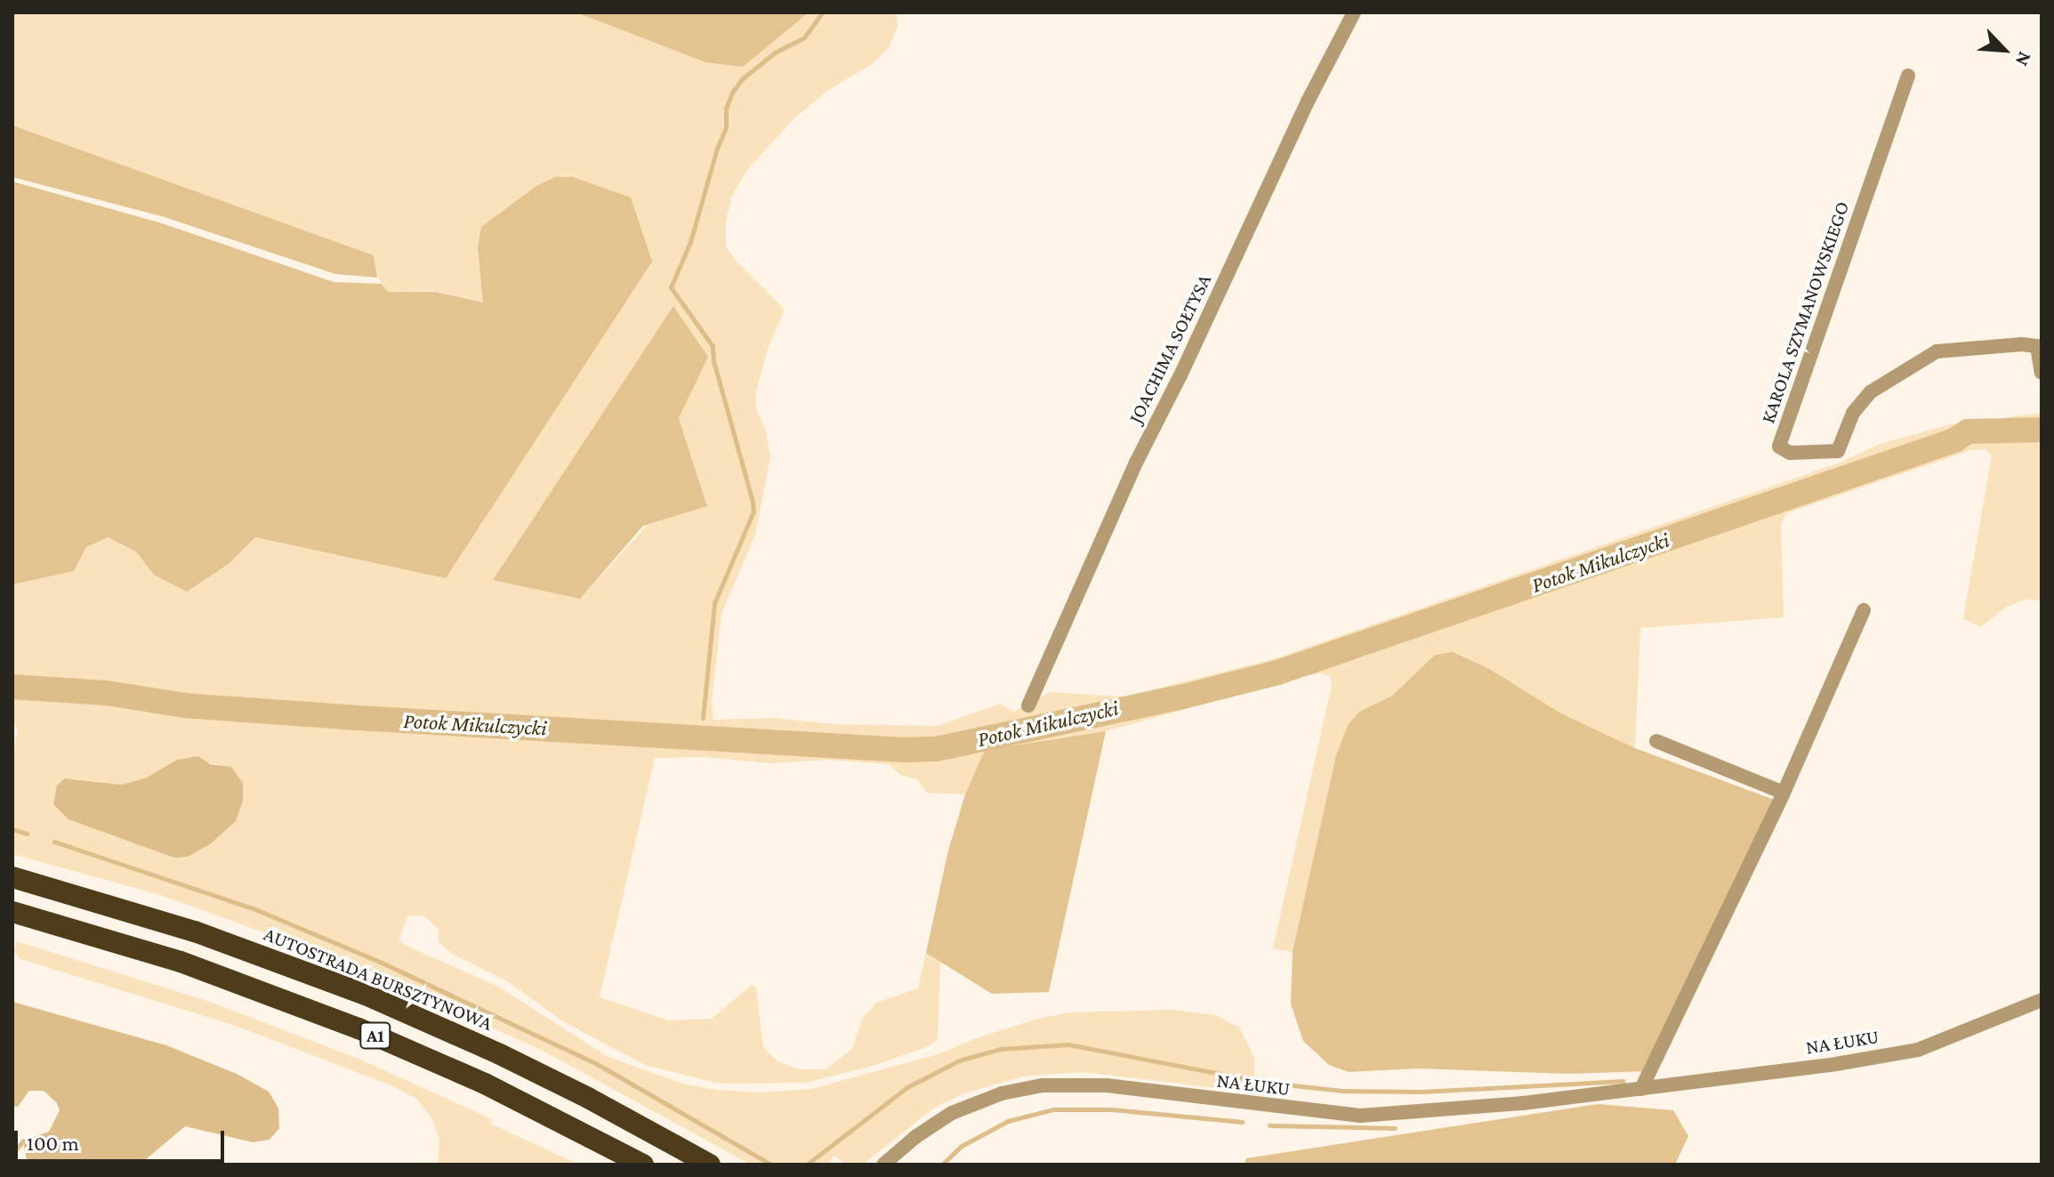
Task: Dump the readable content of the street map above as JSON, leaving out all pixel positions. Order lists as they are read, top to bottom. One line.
{"streets":{"highway":["AUTOSTRADA BURSZTYNOWA","A1"],"street":["KAROLA SZYMANOWSKIEGO","JOACHIMA SOŁTYSA","NA ŁUKU"]},"water":["Potok Mikulczycki"],"scale_bar":"100 m","north":"bottom right"}
